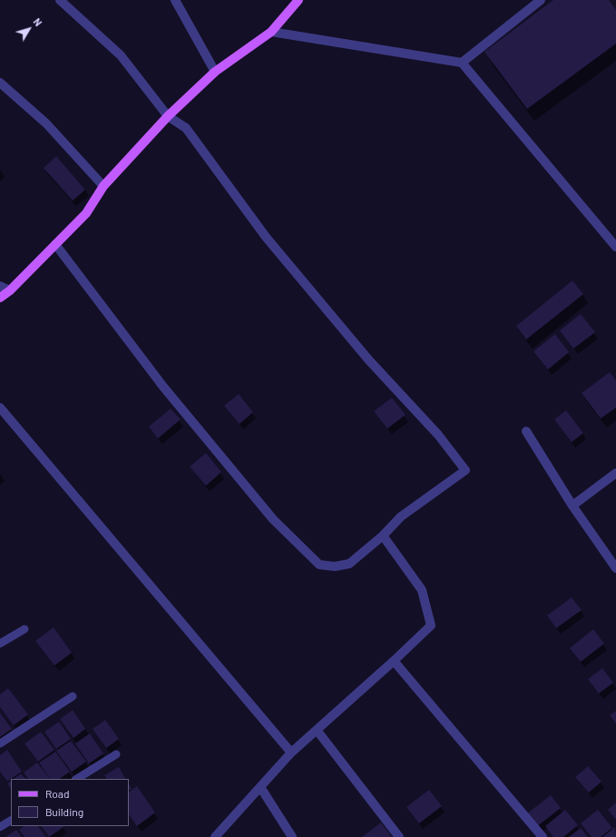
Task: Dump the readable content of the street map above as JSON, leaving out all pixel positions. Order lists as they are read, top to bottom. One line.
{"legend":["Road","Building"],"north":"top right"}
